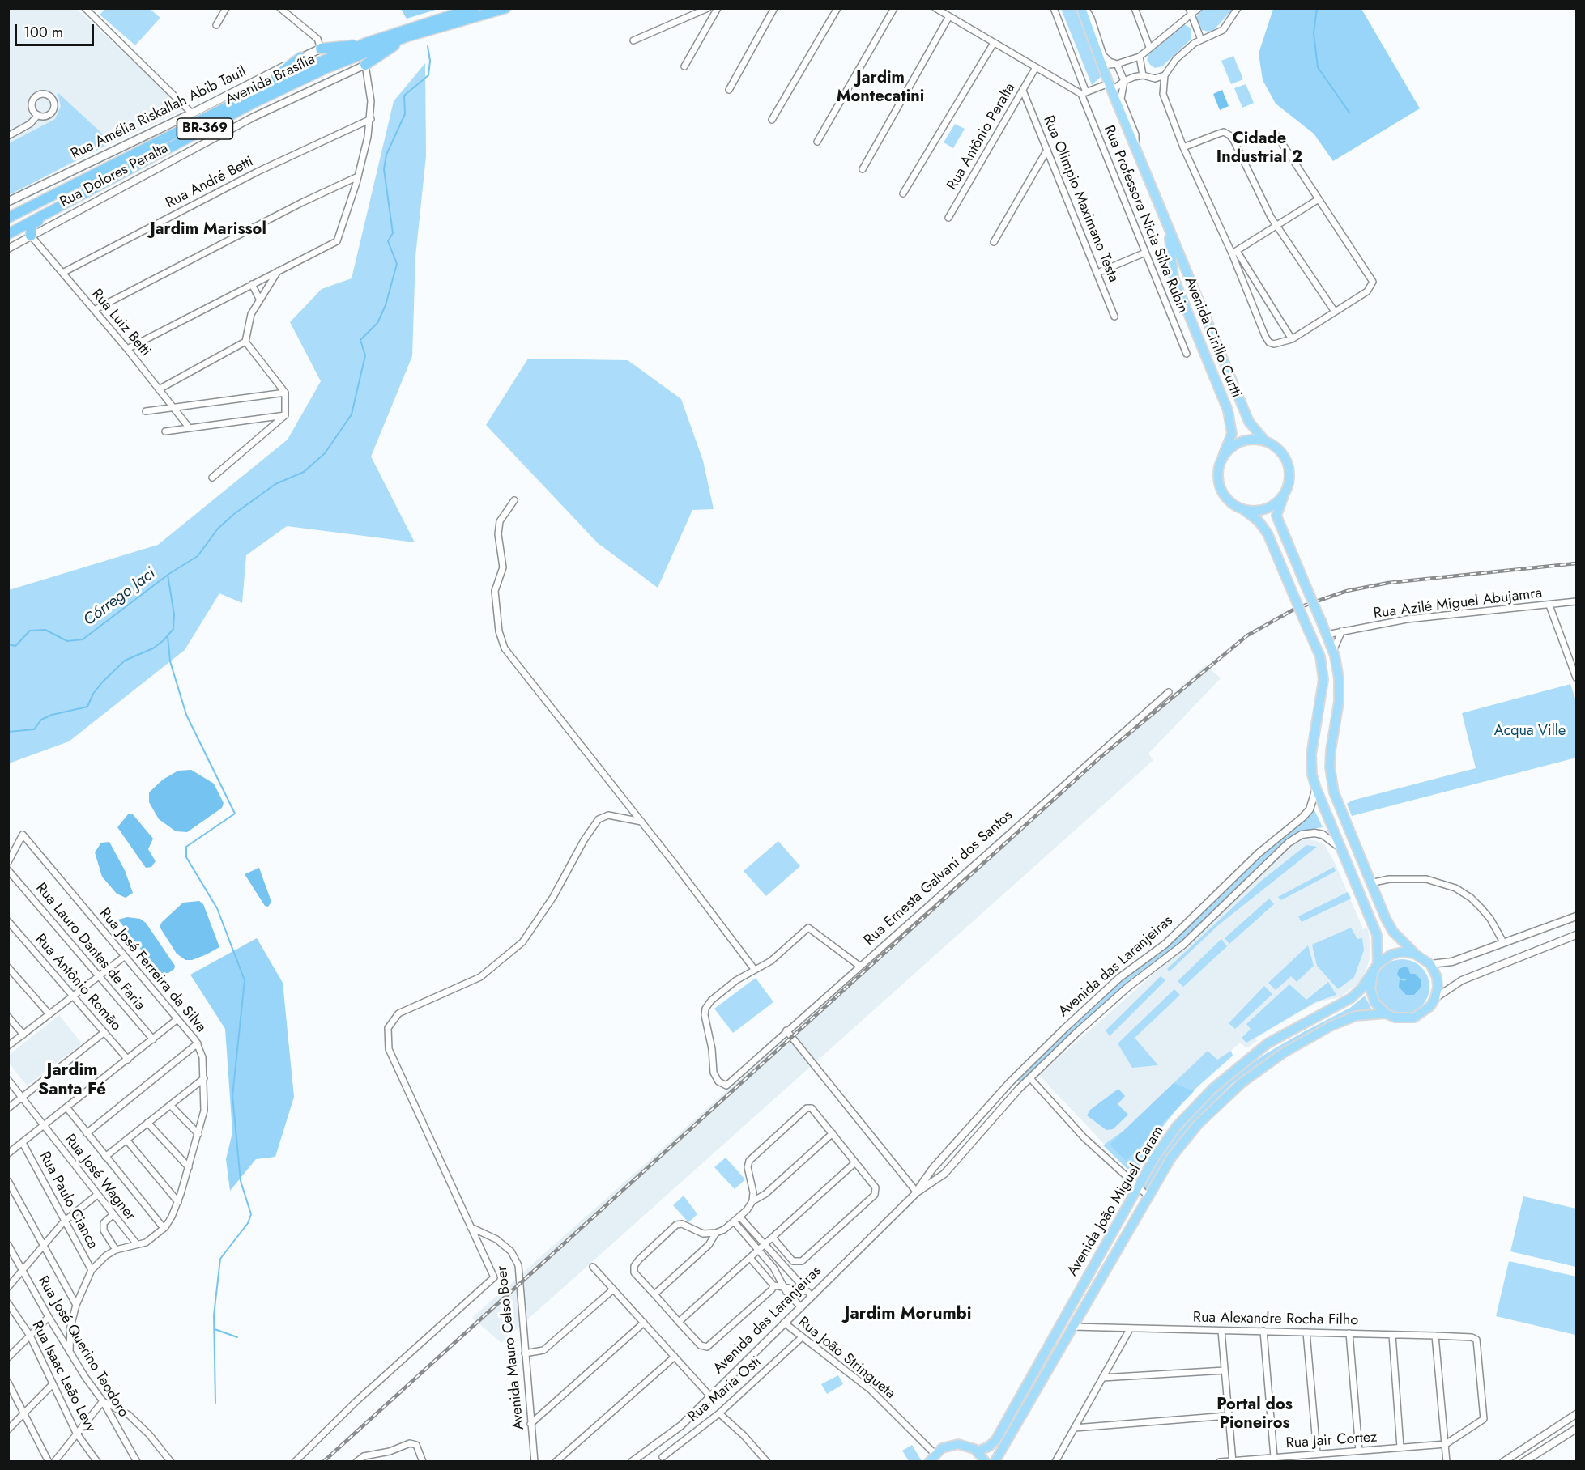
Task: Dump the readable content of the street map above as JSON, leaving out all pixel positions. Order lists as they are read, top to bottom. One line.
{"streets":{"highway":["Avenida Brasília","BR-369"],"main road":["Rua Amélia Riskallah Abib Tauil","Avenida Cirillo Curtti","Avenida João Miguel Caram"],"street":["Rua Antônio Peralta","Rua Dolores Peralta","Rua André Betti","Rua Olimpio Maximano Testa","Rua Professora Nicia Silva Rubin","Rua Luiz Betti","Rua Azilé Miguel Abujamra","Rua Ernesta Galvani dos Santos","Rua Lauro Dantas de Faria","Avenida das Laranjeiras","Rua José Ferreira da Silva","Rua Antônio Romão","Rua José Wagner","Rua Paulo Cianca","Rua Alexandre Rocha Filho","Rua José Querino Teodoro","Avenida Mauro Celso Boer","Rua João Stringueta","Rua Isaac Leão Levy","Rua Maria Osti","Rua Jair Cortez"]},"crossings":[["Rua Antônio Peralta","Rua Olimpio Maximano Testa"],["Rua Dolores Peralta","Rua Luiz Betti"],["Rua André Betti","Rua Luiz Betti"],["Avenida das Laranjeiras","Rua João Stringueta"],["Rua José Ferreira da Silva","Rua José Wagner"],["Rua José Ferreira da Silva","Rua Paulo Cianca"],["Rua José Ferreira da Silva","Rua José Querino Teodoro"],["Avenida João Miguel Caram","Rua Alexandre Rocha Filho"],["Rua Alexandre Rocha Filho","Rua Jair Cortez"],["Rua João Stringueta","Rua Maria Osti"]],"districts":["Jardim Montecatini","Cidade Industrial 2","Jardim Marissol","Jardim Santa Fé","Jardim Morumbi","Portal dos Pioneiros"],"water":["Córrego Jaci"],"parks":["Acqua Ville"],"scale_bar":"100 m"}
